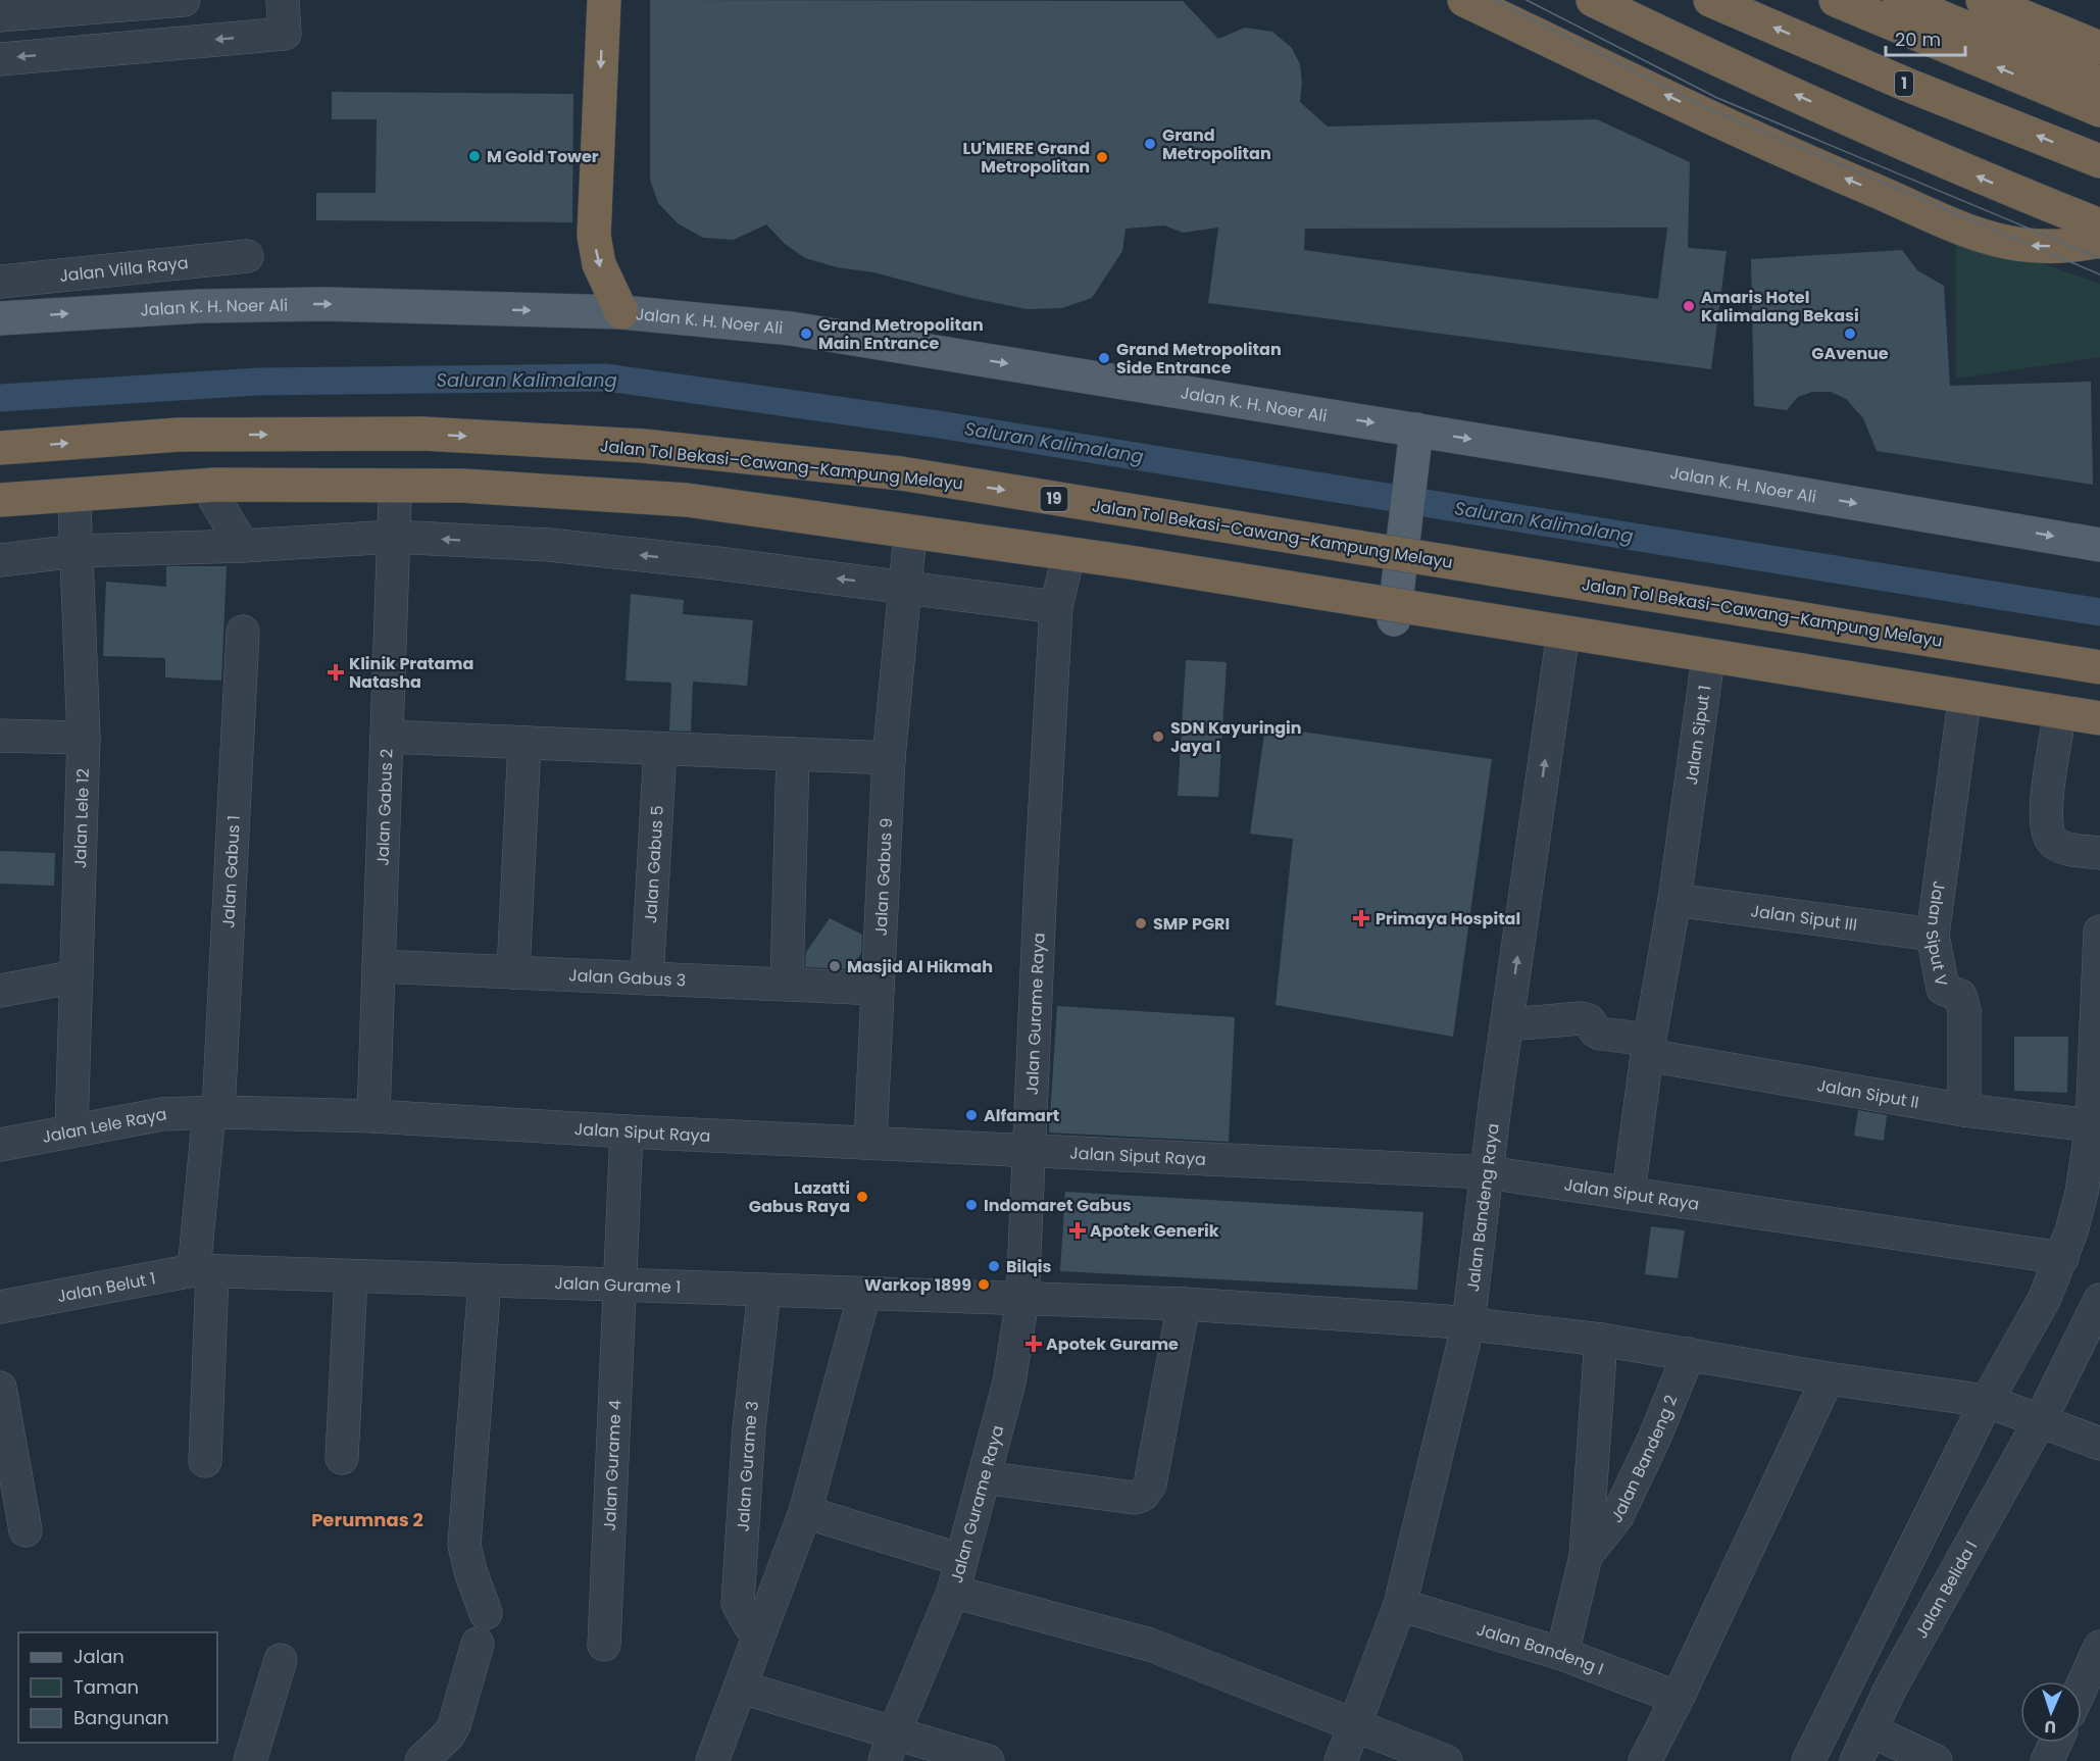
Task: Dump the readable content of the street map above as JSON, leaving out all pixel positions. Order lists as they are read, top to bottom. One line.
{"streets":{"highway":["1","Jalan Tol Bekasi–Cawang–Kampung Melayu","19"],"main road":["Jalan K. H. Noer Ali"],"street":["Jalan Villa Raya","Jalan Siput 1","Jalan Gabus 2","Jalan Lele 12","Jalan Gabus 5","Jalan Gabus 1","Jalan Gabus 9","Jalan Siput III","Jalan Siput V","Jalan Gabus 3","Jalan Gurame Raya","Jalan Siput II","Jalan Lele Raya","Jalan Siput Raya","Jalan Bandeng Raya","Jalan Gurame 1","Jalan Belut 1","Jalan Bandeng 2","Jalan Gurame 4","Jalan Gurame 3","Jalan Belida I","Jalan Bandeng I"]},"crossings":[["Jalan Siput 1","Jalan Siput III"],["Jalan Siput 1","Jalan Siput II"],["Jalan Siput 1","Jalan Siput Raya"],["Jalan Gabus 2","Jalan Gabus 3"],["Jalan Gabus 2","Jalan Siput Raya"],["Jalan Lele 12","Jalan Lele Raya"],["Jalan Gabus 5","Jalan Gabus 3"],["Jalan Gabus 1","Jalan Lele Raya"],["Jalan Gabus 1","Jalan Siput Raya"],["Jalan Gabus 1","Jalan Gurame 1"],["Jalan Gabus 1","Jalan Belut 1"],["Jalan Gabus 9","Jalan Gabus 3"],["Jalan Gabus 9","Jalan Siput Raya"],["Jalan Siput III","Jalan Siput V"],["Jalan Siput V","Jalan Siput II"],["Jalan Gurame Raya","Jalan Siput Raya"],["Jalan Gurame Raya","Jalan Gurame 1"],["Jalan Siput II","Jalan Bandeng Raya"],["Jalan Lele Raya","Jalan Siput Raya"],["Jalan Siput Raya","Jalan Bandeng Raya"],["Jalan Siput Raya","Jalan Gurame 4"],["Jalan Bandeng Raya","Jalan Gurame 1"],["Jalan Bandeng Raya","Jalan Bandeng I"],["Jalan Gurame 1","Jalan Belut 1"],["Jalan Gurame 1","Jalan Bandeng 2"],["Jalan Gurame 1","Jalan Gurame 4"],["Jalan Gurame 1","Jalan Gurame 3"],["Jalan Gurame 1","Jalan Belida I"]],"districts":["Perumnas 2"],"water":["Saluran Kalimalang"],"places":{"other":["Grand Metropolitan","M Gold Tower","LU'MIERE Grand Metropolitan","Amaris Hotel Kalimalang Bekasi","Grand Metropolitan Main Entrance","GAvenue","Grand Metropolitan Side Entrance","SDN Kayuringin Jaya I","SMP PGRI","Masjid Al Hikmah","Alfamart","Lazatti Gabus Raya","Indomaret Gabus","Bilqis","Warkop 1899"],"health":["Klinik Pratama Natasha","Primaya Hospital","Apotek Generik","Apotek Gurame"]},"legend":["Jalan","Taman","Bangunan"],"scale_bar":"20 m","north":"bottom"}
